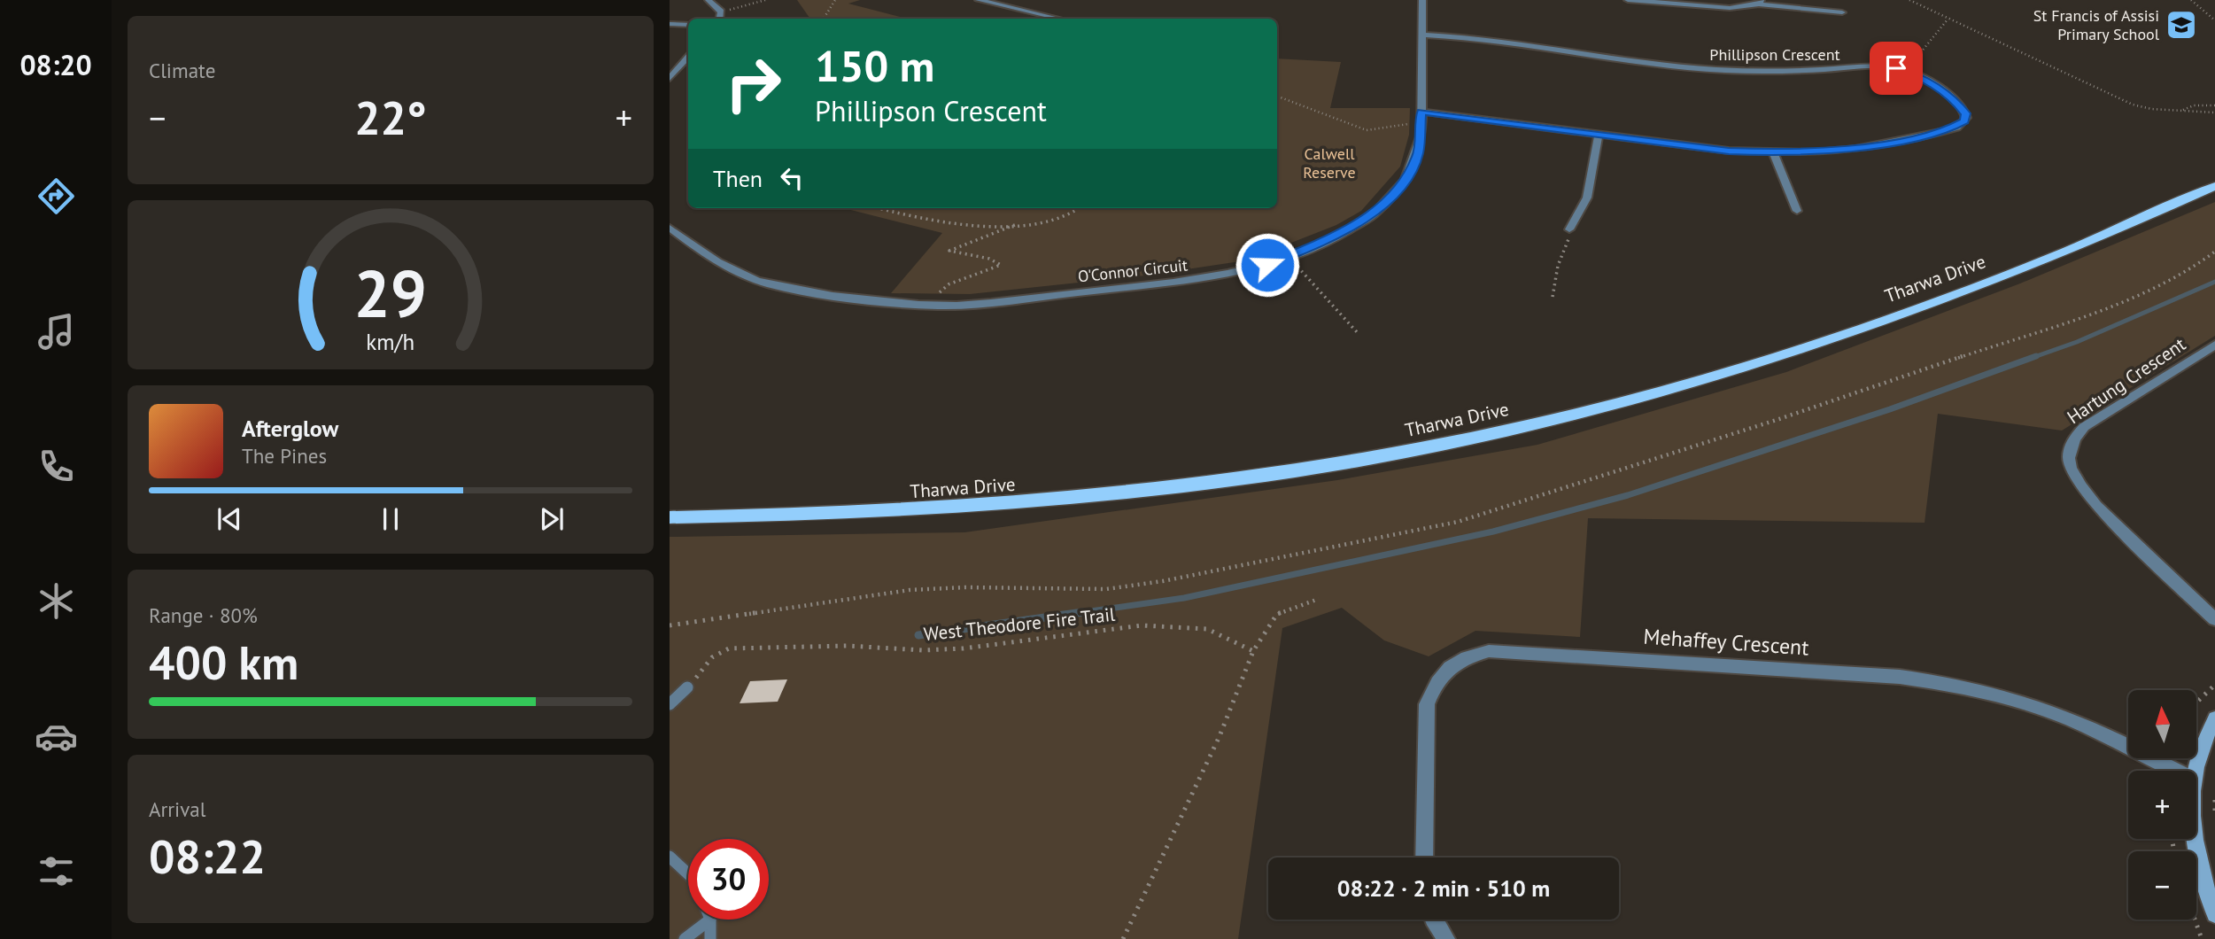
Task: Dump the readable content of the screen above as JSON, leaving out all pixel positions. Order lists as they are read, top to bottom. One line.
{"streets":{"main road":["Tharwa Drive"],"street":["Phillipson Crescent","O'Connor Circuit","Hartung Crescent","Mehaffey Crescent"],"path":["West Theodore Fire Trail"]},"crossings":[["Phillipson Crescent","O'Connor Circuit"]],"parks":["Calwell Reserve"],"places":{"school or university":["St Francis of Assisi Primary School"]},"north":"top","page":{"tabs":"08:20","tile":["Climate",["Range · 80%","400 km"],["Arrival","08:22"]],"turn":["150 m","Phillipson Crescent"],"heat":["−","22°","+"],"then":"Then","song":["Afterglow","The Pines"],"map_buttons":["+","−"],"limit":"30","trip":"08:22 · 2 min · 510 m","gauge":["29","km/h"]}}
